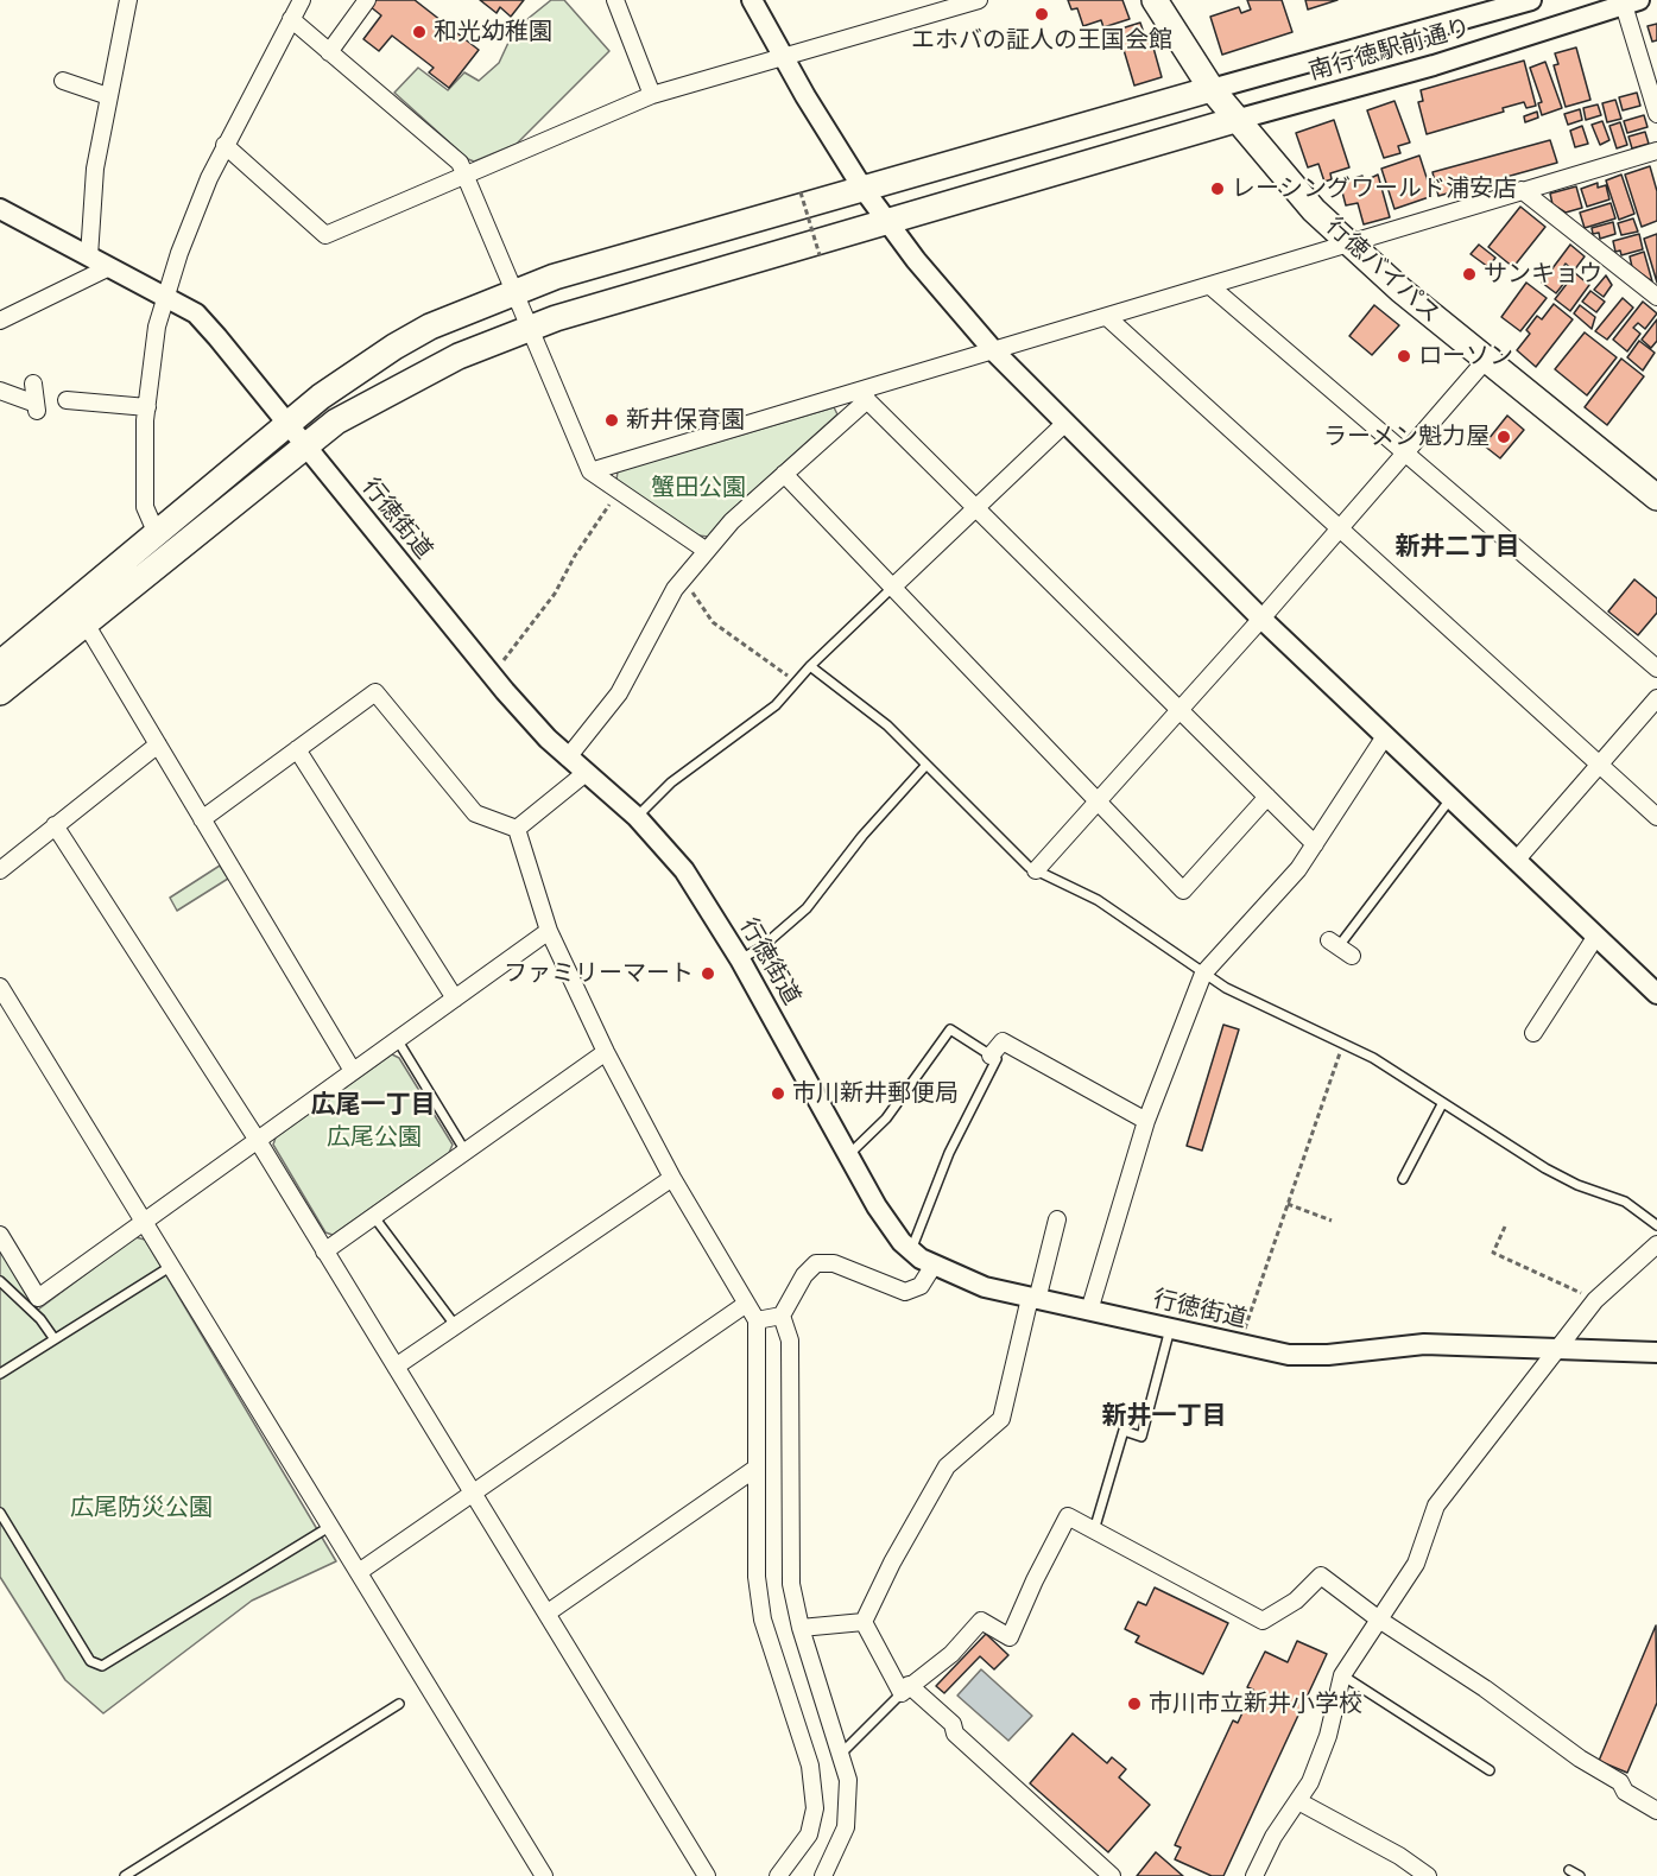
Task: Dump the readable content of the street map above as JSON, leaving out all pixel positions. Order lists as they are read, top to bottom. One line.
{"streets":{"main road":["行徳バイパス"],"street":["南行徳駅前通り","行徳街道"]},"crossings":[["南行徳駅前通り","行徳バイパス"]],"districts":["新井二丁目","広尾一丁目","新井一丁目"],"parks":["蟹田公園","広尾公園","広尾防災公園"],"places":["エホバの証人の王国会館","和光幼稚園","レーシングワールド浦安店","サンキョウ","ローソン","新井保育園","ラーメン魁力屋","ファミリーマート","市川新井郵便局","市川市立新井小学校"]}
